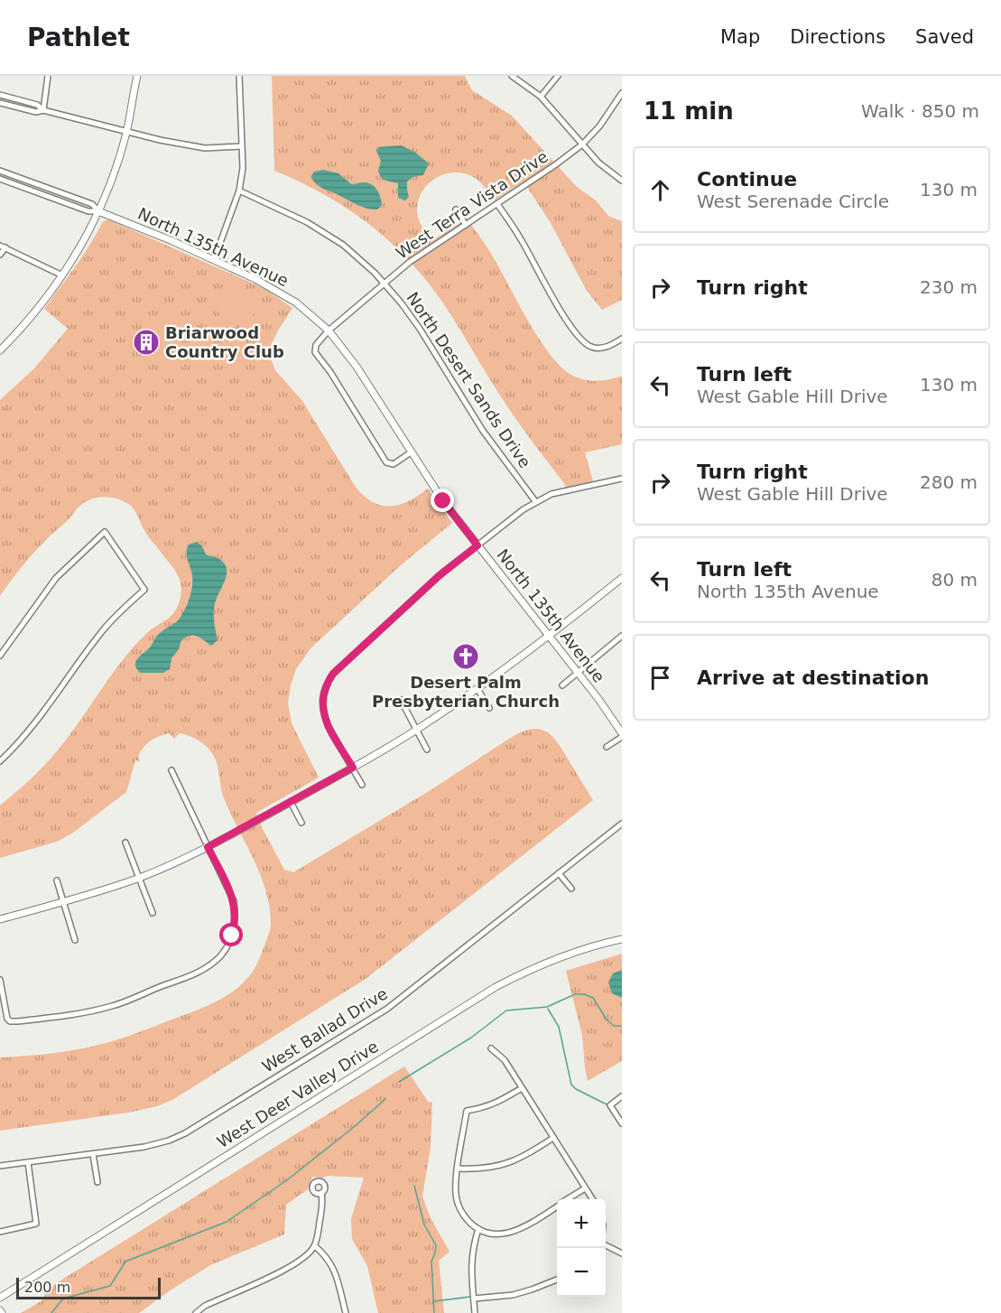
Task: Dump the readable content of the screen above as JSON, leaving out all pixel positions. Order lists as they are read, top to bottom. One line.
{"streets":{"street":["West Terra Vista Drive","North 135th Avenue","North Desert Sands Drive","West Ballad Drive","West Deer Valley Drive"]},"crossings":[["West Terra Vista Drive","North 135th Avenue"],["West Terra Vista Drive","North Desert Sands Drive"]],"places":{"building":["Briarwood Country Club"],"church":["Desert Palm Presbyterian Church"]},"scale_bar":"200 m","page":{"header":"Pathlet","nav":["Map","Directions","Saved"],"heading":["11 min","Walk · 850 m"],"list":[["Continue","West Serenade Circle","130 m"],["Turn right","230 m"],["Turn left","West Gable Hill Drive","130 m"],["Turn right","West Gable Hill Drive","280 m"],["Turn left","North 135th Avenue","80 m"],"Arrive at destination"],"map_buttons":["+","−"],"scale":"200 m"}}
